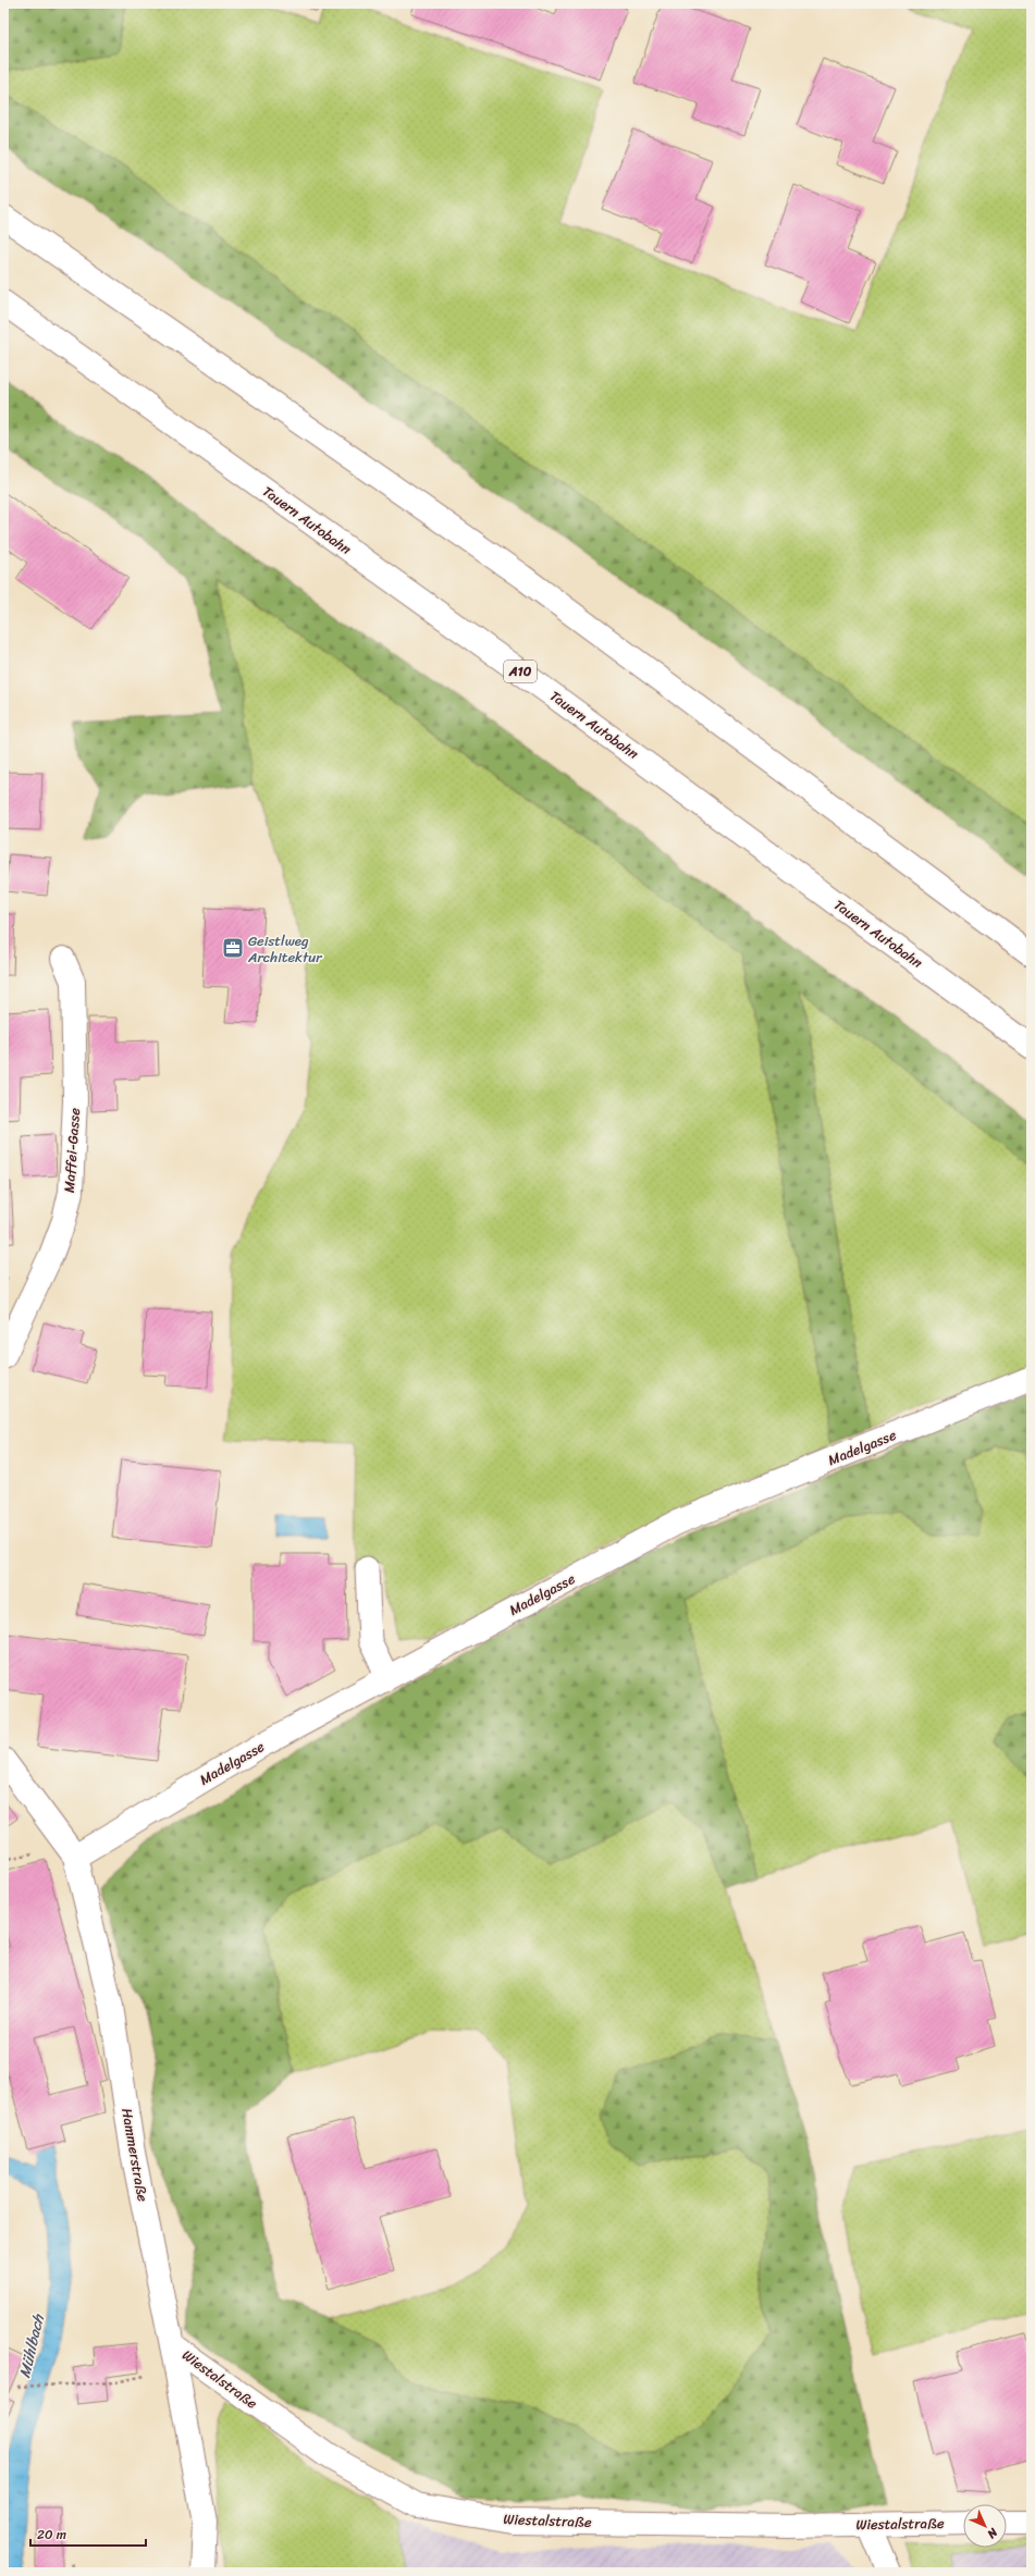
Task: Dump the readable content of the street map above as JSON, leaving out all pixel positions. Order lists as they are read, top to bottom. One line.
{"streets":{"main road":["Tauern Autobahn","A10","Maffei-Gasse","Madelgasse","Hammerstraße","Wiestalstraße"]},"crossings":[["Madelgasse","Hammerstraße"],["Hammerstraße","Wiestalstraße"]],"water":["Mühlbach"],"places":{"office":["Geistlweg Architektur"]},"scale_bar":"20 m","north":"bottom right"}
